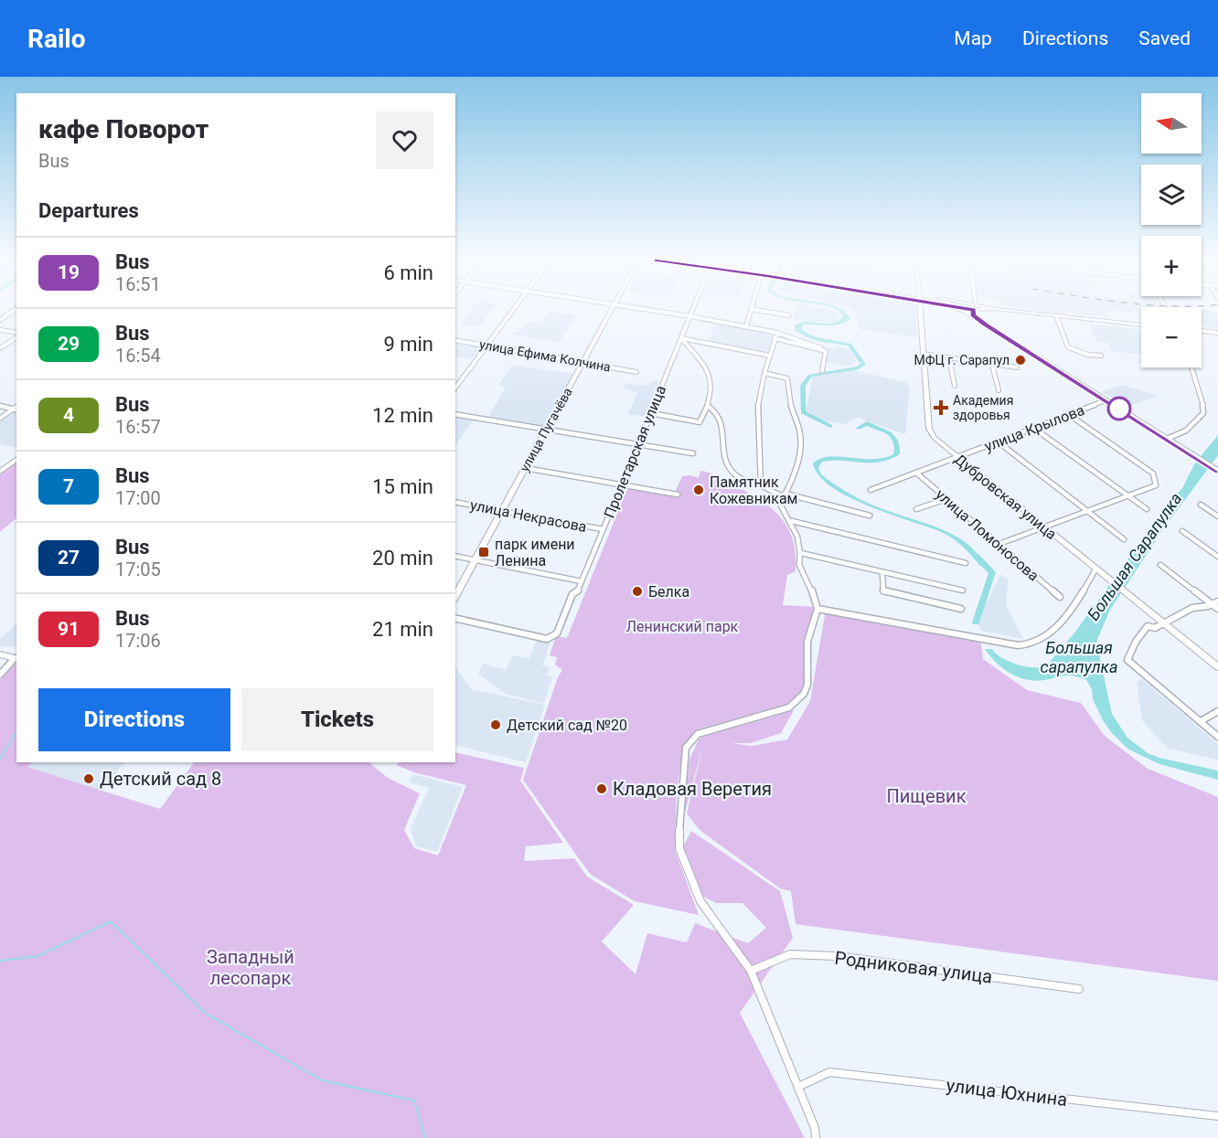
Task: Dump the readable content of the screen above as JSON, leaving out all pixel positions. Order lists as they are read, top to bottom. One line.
{"streets":{"main road":["улица Пугачёва","Дубровская улица"],"street":["улица Ефима Колчина","улица Крылова","Пролетарская улица","улица Некрасова","улица Ломоносова","Родниковая улица","улица Юхнина"]},"crossings":[["улица Ефима Колчина","улица Пугачёва"],["улица Крылова","Дубровская улица"],["улица Крылова","улица Ломоносова"],["улица Пугачёва","улица Некрасова"],["Пролетарская улица","улица Некрасова"]],"water":["Большая Сарапулка","Большая сарапулка"],"parks":["Ленинский парк","Пищевик","Западный лесопарк"],"places":{"other":["МФЦ г. Сарапул","Памятник Кожевникам","Белка","Детский сад №20","Детский сад 8","Кладовая Веретия"],"health":["Академия здоровья"],"transit":["парк имени Ленина"]},"lines":["bus line 19"],"north":"left","page":{"header":"Railo","nav":["Map","Directions","Saved"],"map_buttons":["+","−"],"heading":[["кафе Поворот","Bus"],"Departures"],"list":[{"mark":"19","name":"Bus","note":"16:51","value":"6 min"},{"mark":"29","name":"Bus","note":"16:54","value":"9 min"},{"mark":"4","name":"Bus","note":"16:57","value":"12 min"},{"mark":"7","name":"Bus","note":"17:00","value":"15 min"},{"mark":"27","name":"Bus","note":"17:05","value":"20 min"},{"mark":"91","name":"Bus","note":"17:06","value":"21 min"}],"buttons":["Directions","Tickets"]}}
